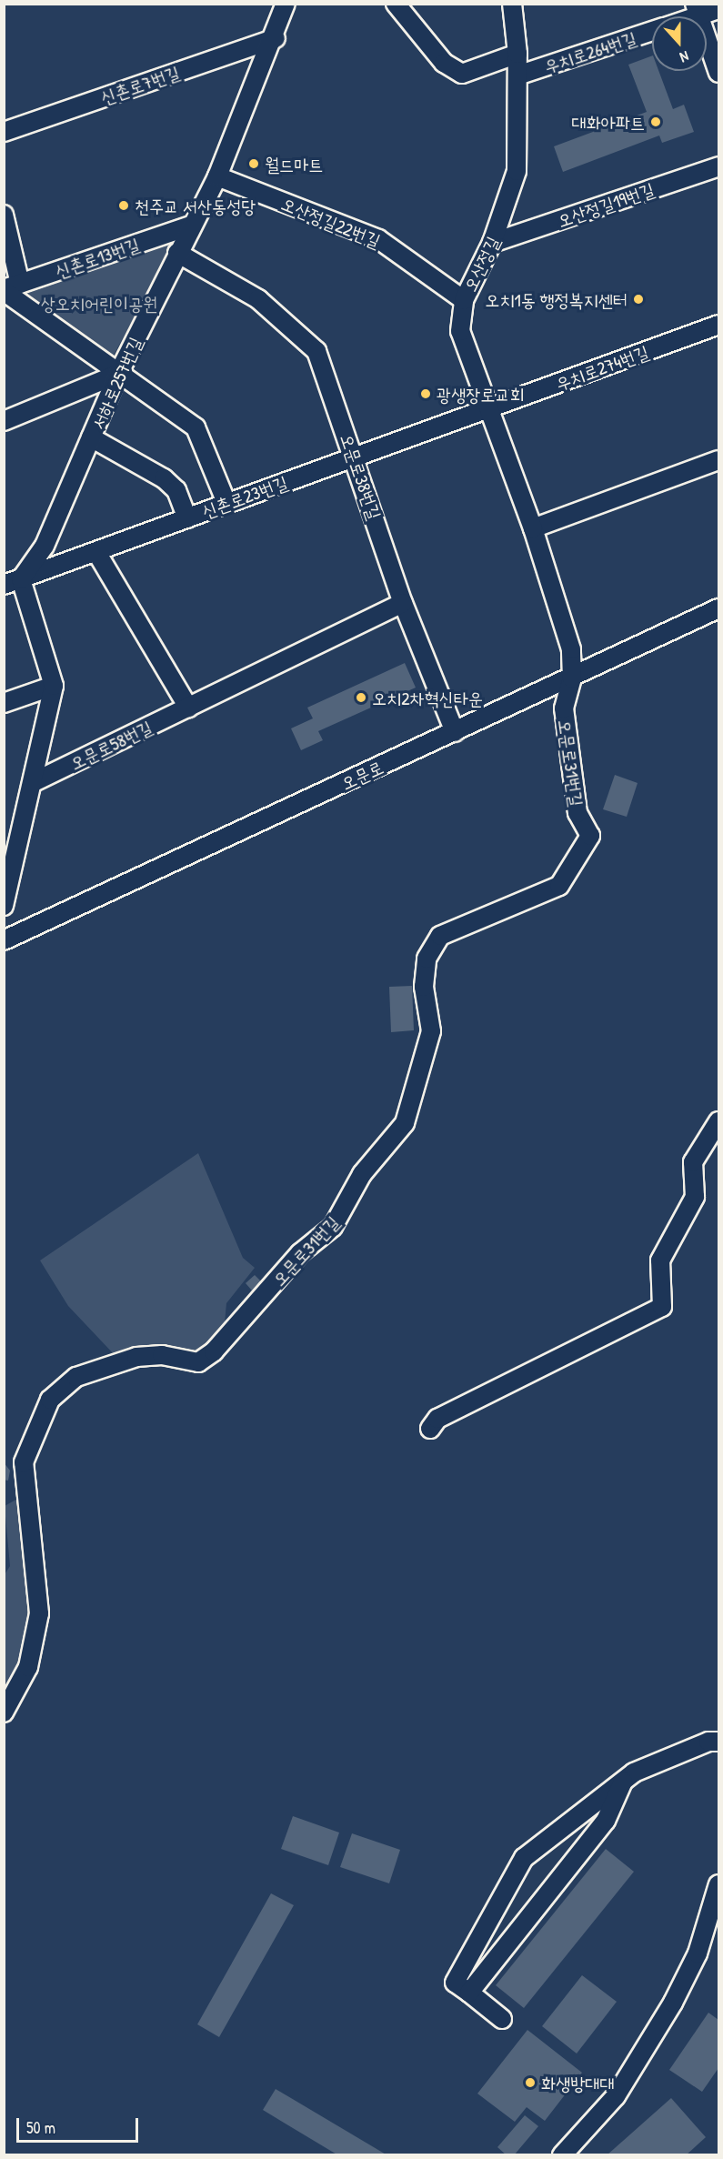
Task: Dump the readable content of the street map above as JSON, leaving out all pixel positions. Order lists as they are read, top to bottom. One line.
{"streets":{"street":["우치로264번길","신촌로7번길","오산정길19번길","오산정길22번길","신촌로13번길","오산정길","우치로274번길","서하로257번길","오문로38번길","신촌로23번길","오문로58번길","오문로31번길","오문로"]},"crossings":[["우치로264번길","오산정길"],["신촌로7번길","서하로257번길"],["오산정길19번길","오산정길"],["오산정길22번길","오산정길"],["오산정길22번길","서하로257번길"],["신촌로13번길","서하로257번길"],["오산정길","우치로274번길"],["오산정길","신촌로23번길"],["오산정길","오문로31번길"],["오산정길","오문로"],["우치로274번길","신촌로23번길"],["서하로257번길","오문로38번길"],["서하로257번길","신촌로23번길"],["서하로257번길","오문로58번길"],["오문로38번길","신촌로23번길"],["오문로38번길","오문로"],["신촌로23번길","오문로58번길"],["오문로31번길","오문로"]],"parks":["상오치어린이공원"],"places":["대화아파트","월드마트","천주교 서산동성당","오치1동 행정복지센터","광생장로교회","오치2차혁신타운","화생방대대"],"scale_bar":"50 m","north":"bottom"}
